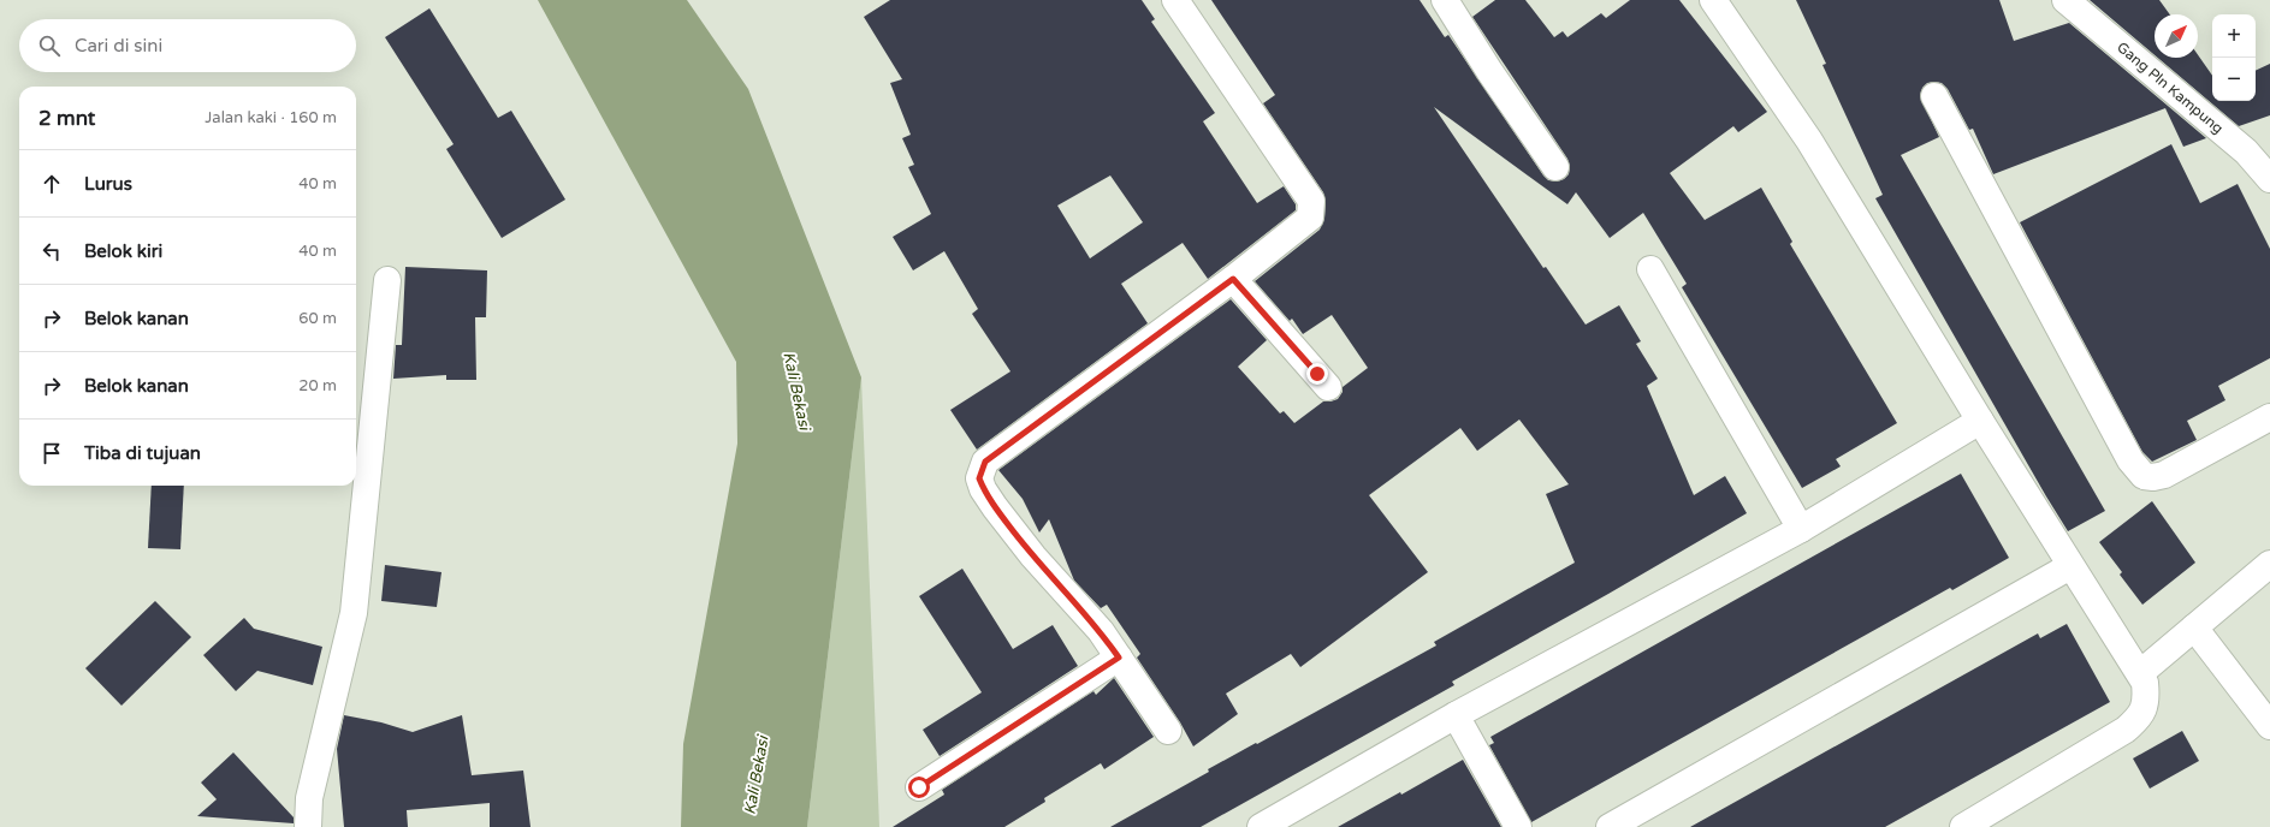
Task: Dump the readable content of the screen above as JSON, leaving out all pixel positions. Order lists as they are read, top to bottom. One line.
{"streets":{"street":["Gang Pln Kampung"]},"water":["Kali Bekasi"],"north":"top right","page":{"map_buttons":["+","−"],"search":"Cari di sini","heading":["2 mnt","Jalan kaki · 160 m"],"list":[["Lurus","40 m"],["Belok kiri","40 m"],["Belok kanan","60 m"],["Belok kanan","20 m"],"Tiba di tujuan"]}}
